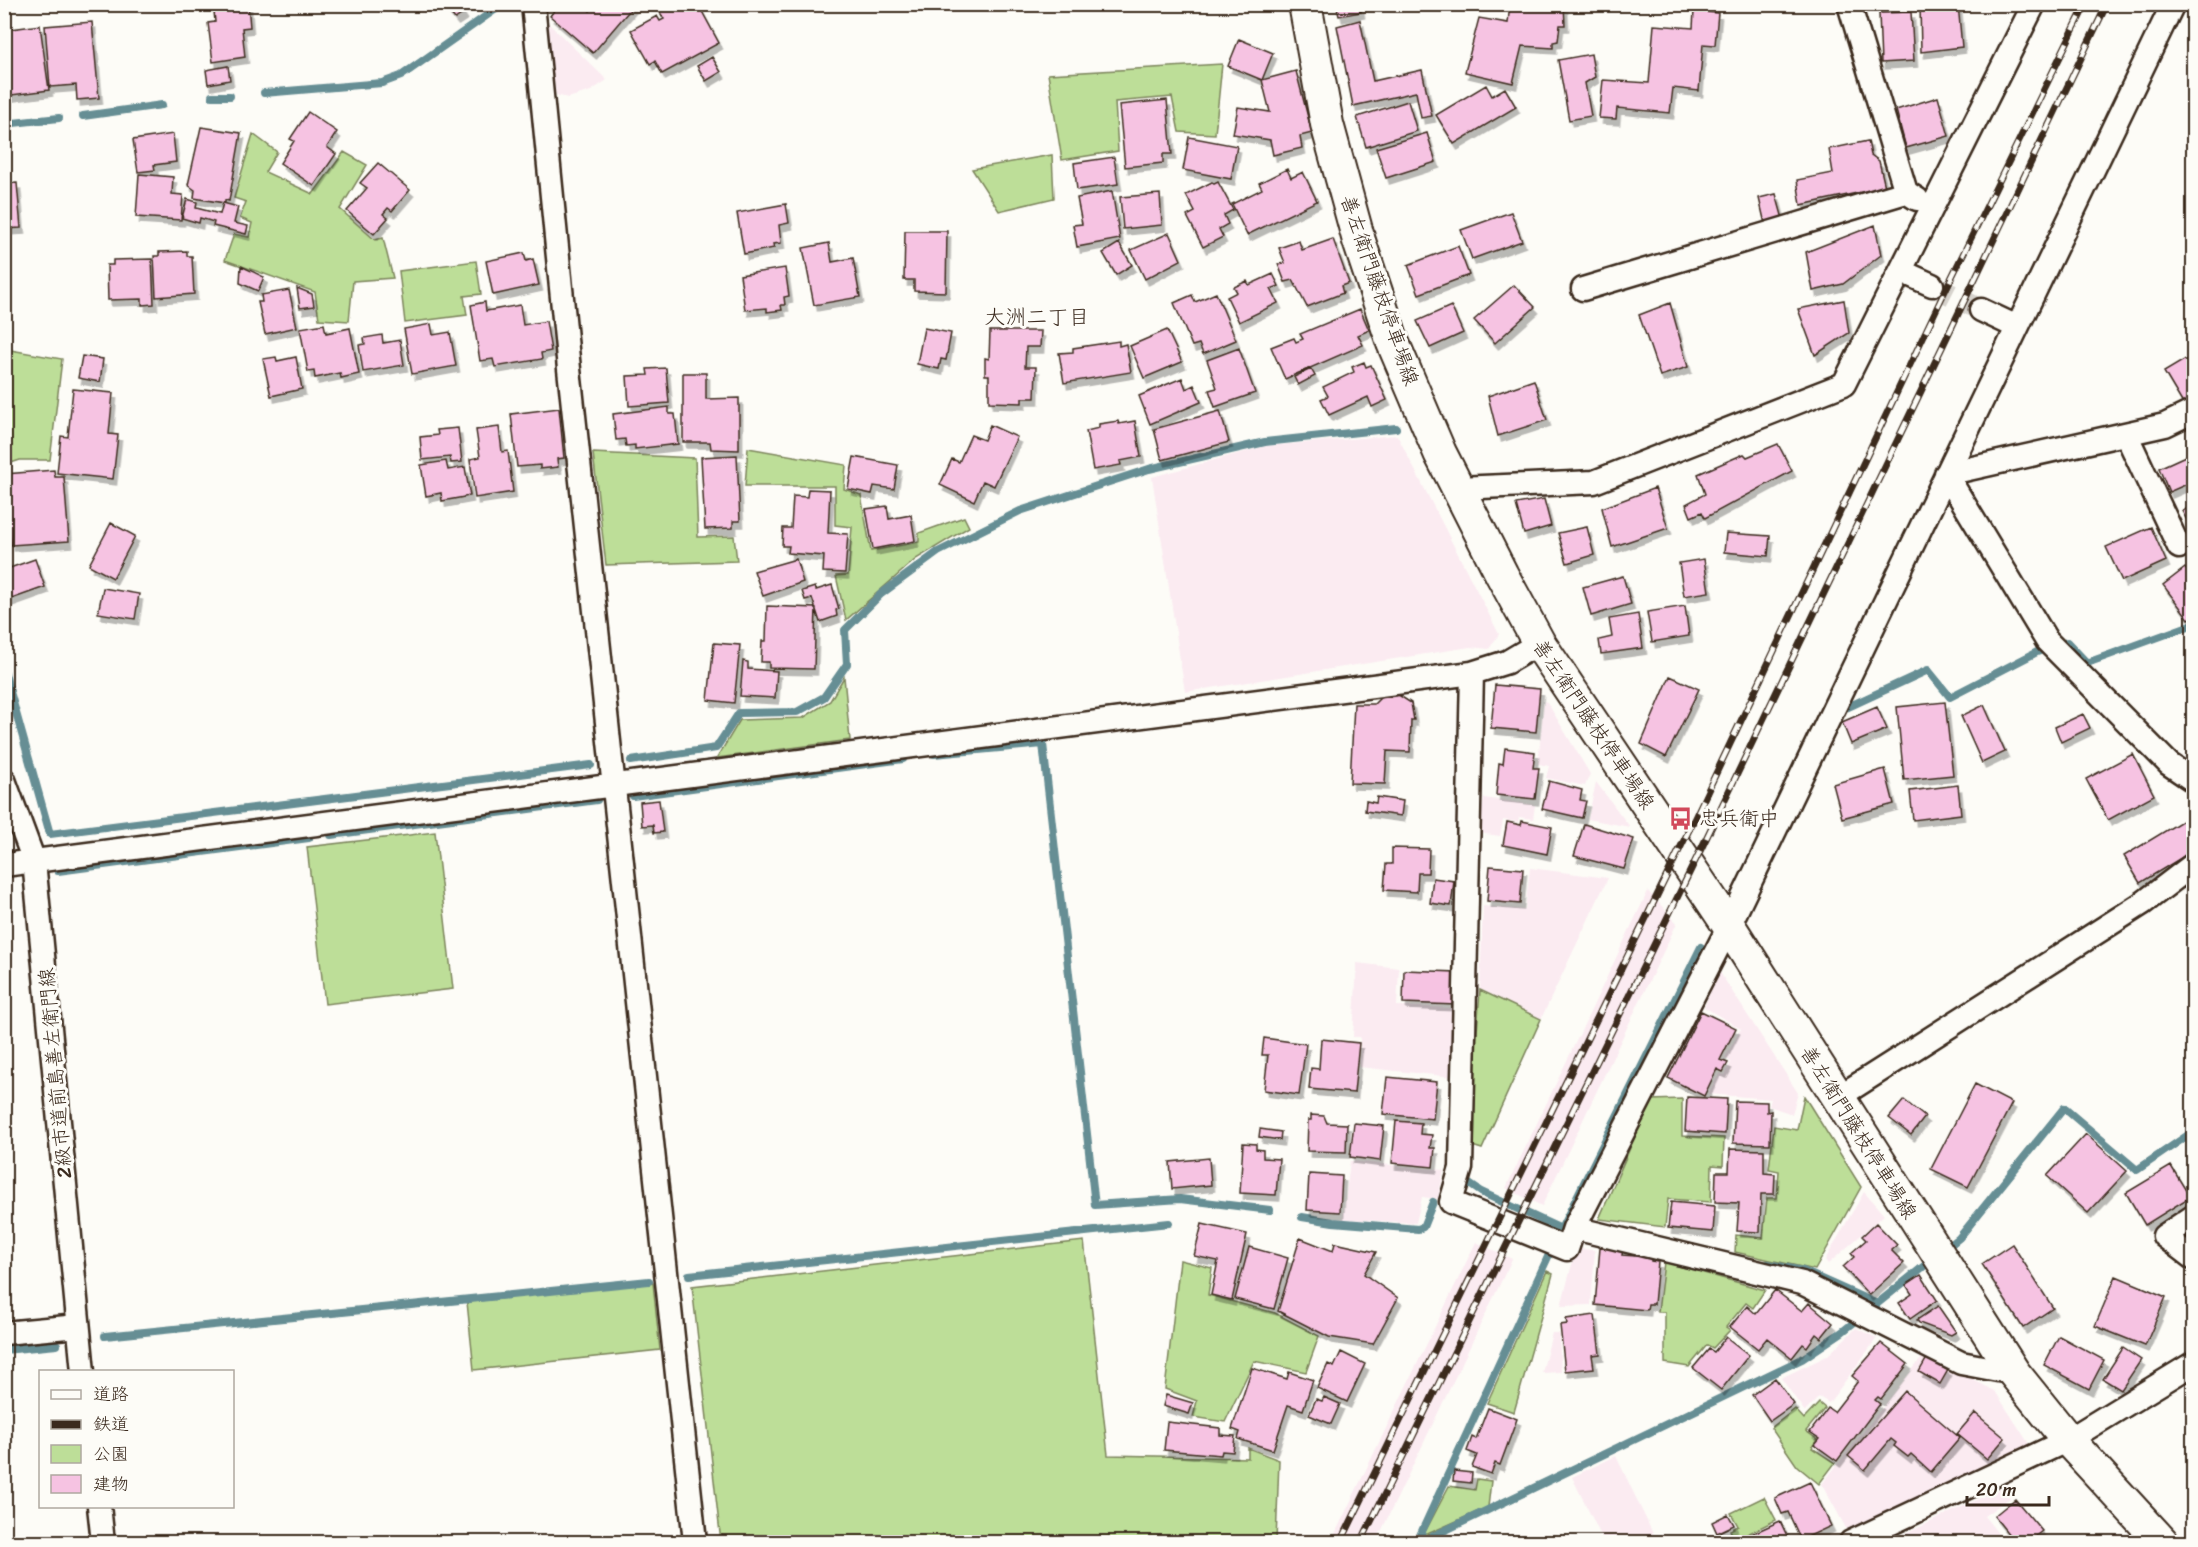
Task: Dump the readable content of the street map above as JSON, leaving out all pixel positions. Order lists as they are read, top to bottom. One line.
{"streets":{"main road":["善左衛門藤枝停車場線"],"street":["2級市道前島善左衛門線"]},"districts":["大洲二丁目"],"places":{"bus stop":["忠兵衛中"]},"legend":["道路","鉄道","公園","建物"],"scale_bar":"20 m"}
